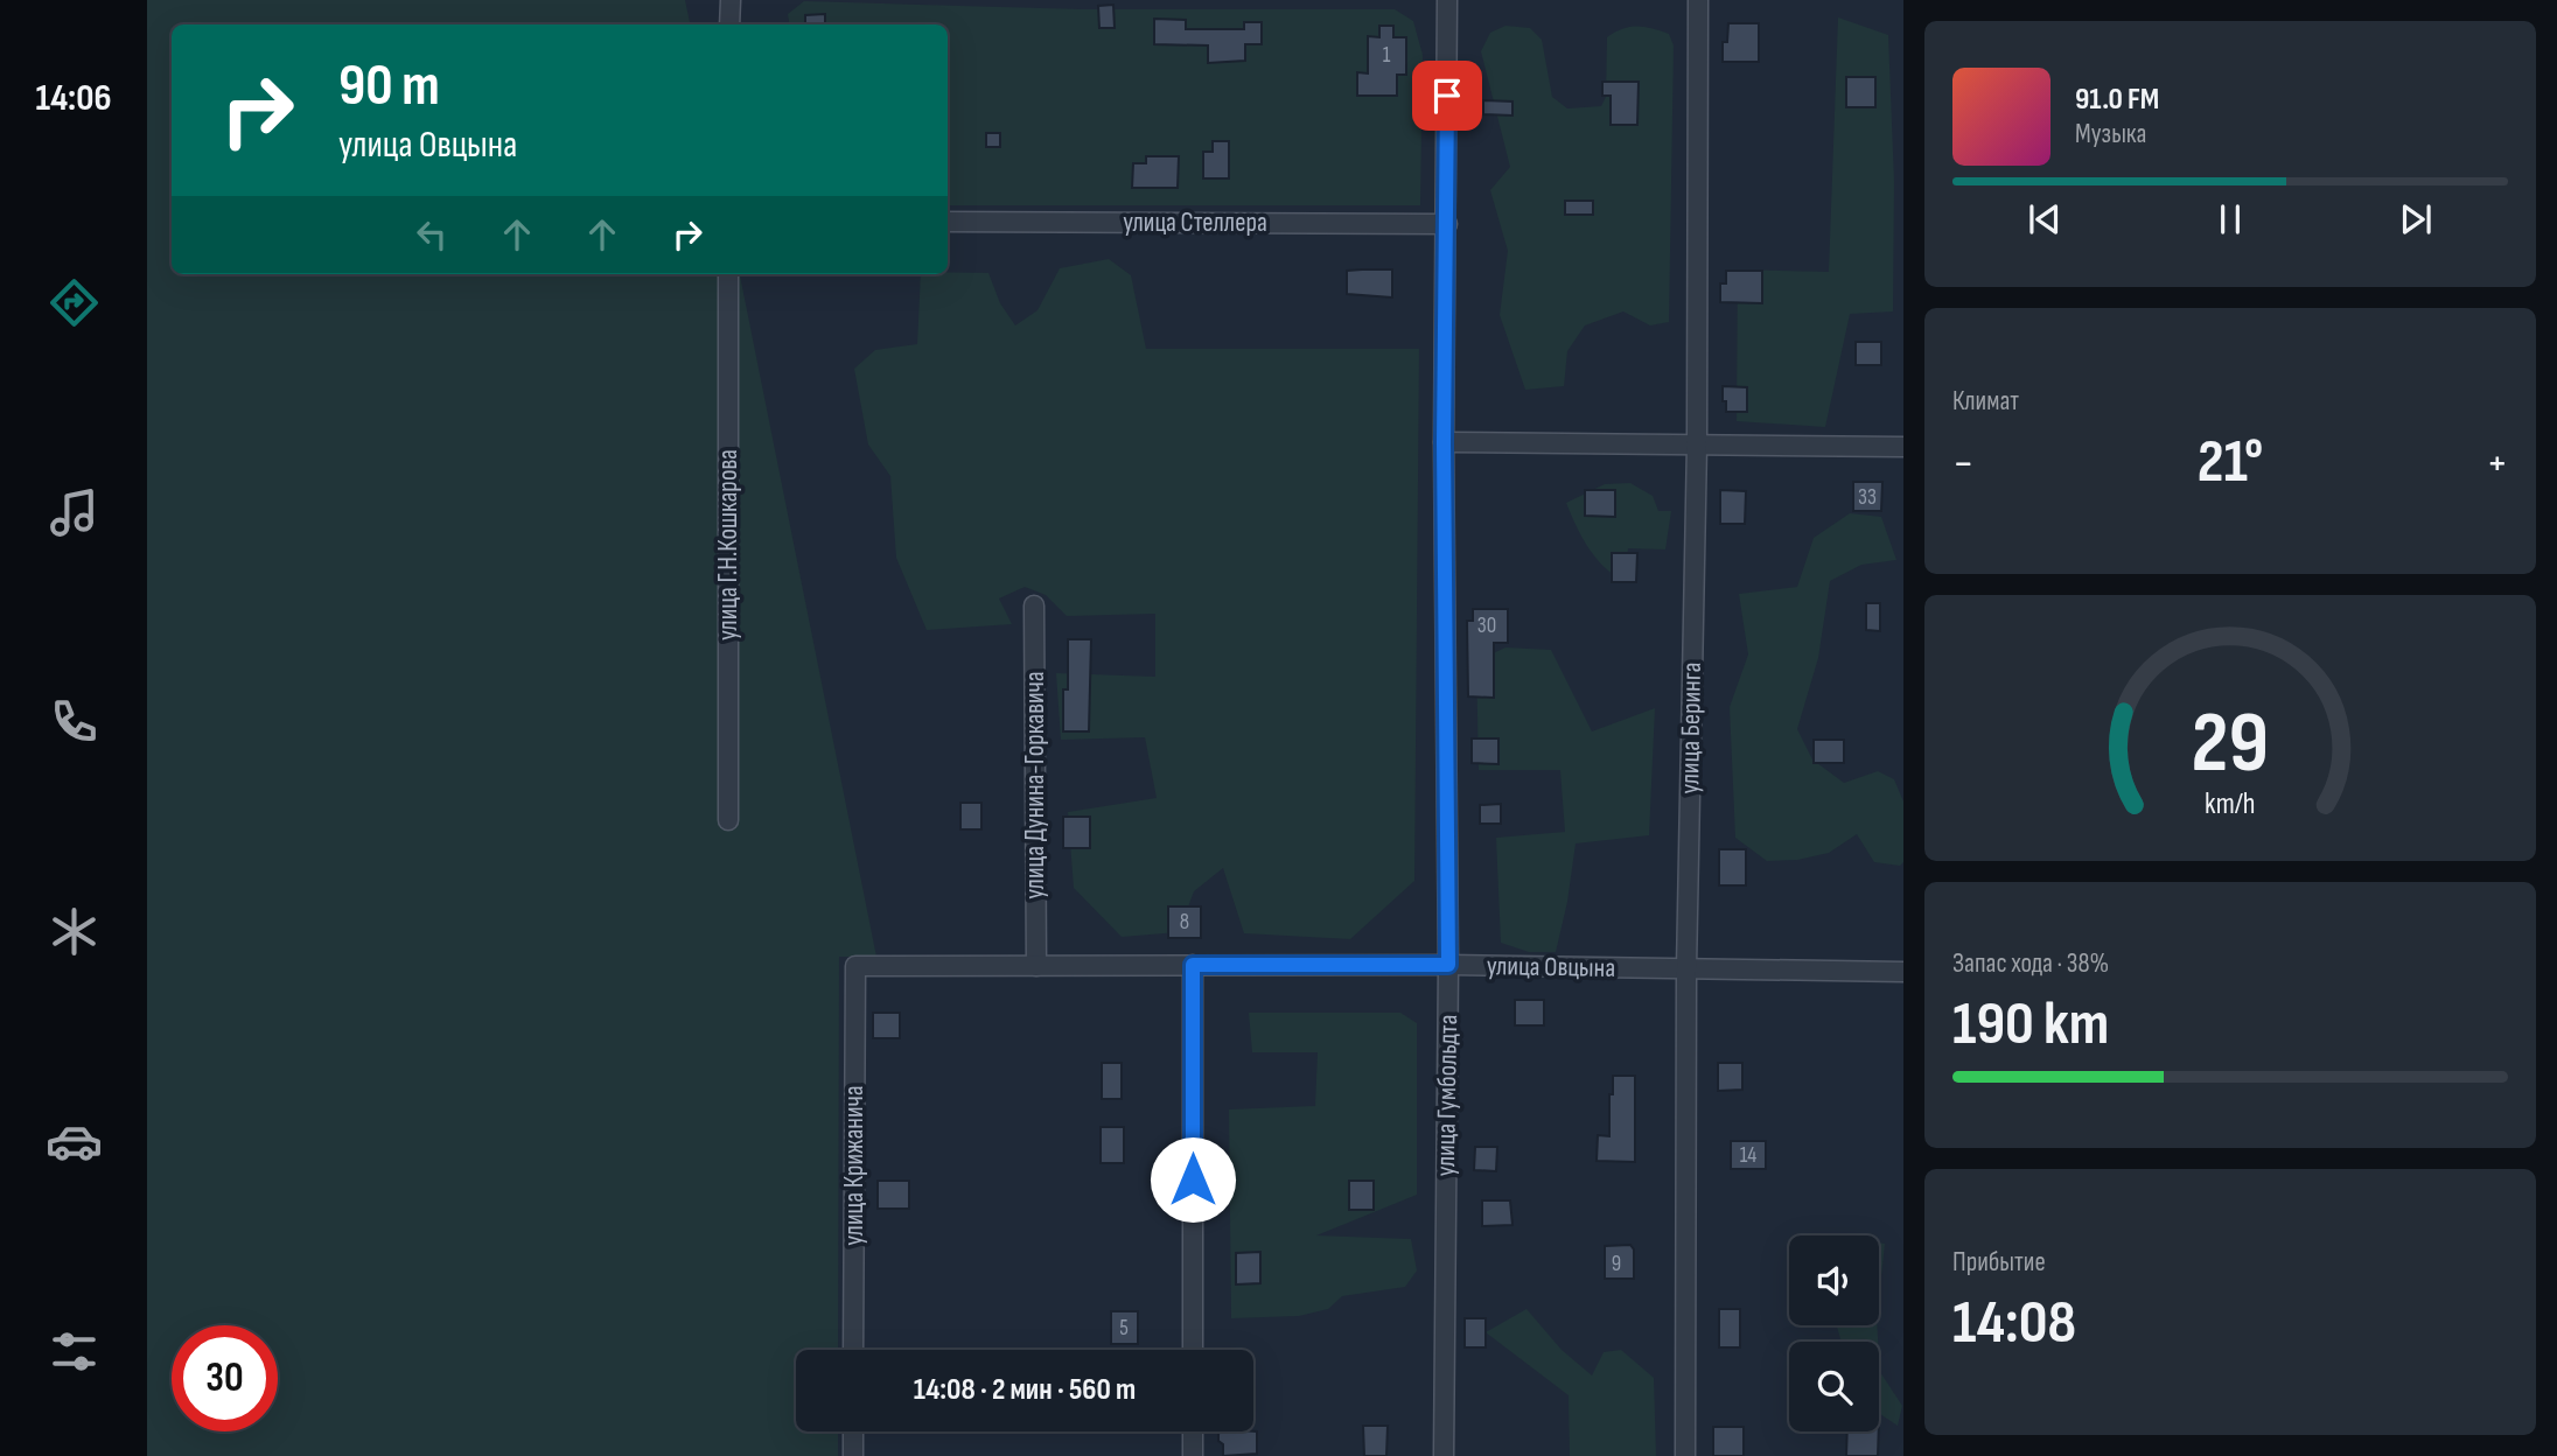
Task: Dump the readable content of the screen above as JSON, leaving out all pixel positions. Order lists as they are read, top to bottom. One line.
{"streets":{"street":["улица Стеллера","улица Г.Н.Кошкарова","улица Беринга","улица Дунина-Горкавича","улица Овцына","улица Гумбольдта","улица Крижанича"]},"crossings":[["улица Стеллера","улица Гумбольдта"],["улица Беринга","улица Овцына"],["улица Дунина-Горкавича","улица Овцына"],["улица Овцына","улица Гумбольдта"],["улица Овцына","улица Крижанича"]],"house_numbers":["1","33","30","8","14","9","5"],"page":{"tabs":"14:06","turn":["90 m","улица Овцына"],"song":["91.0 FM","Музыка"],"tile":["Климат",["Запас хода · 38%","190 km"],["Прибытие","14:08"]],"heat":["−","21°","+"],"limit":"30","trip":"14:08 · 2 мин · 560 m","gauge":["29","km/h"]}}
